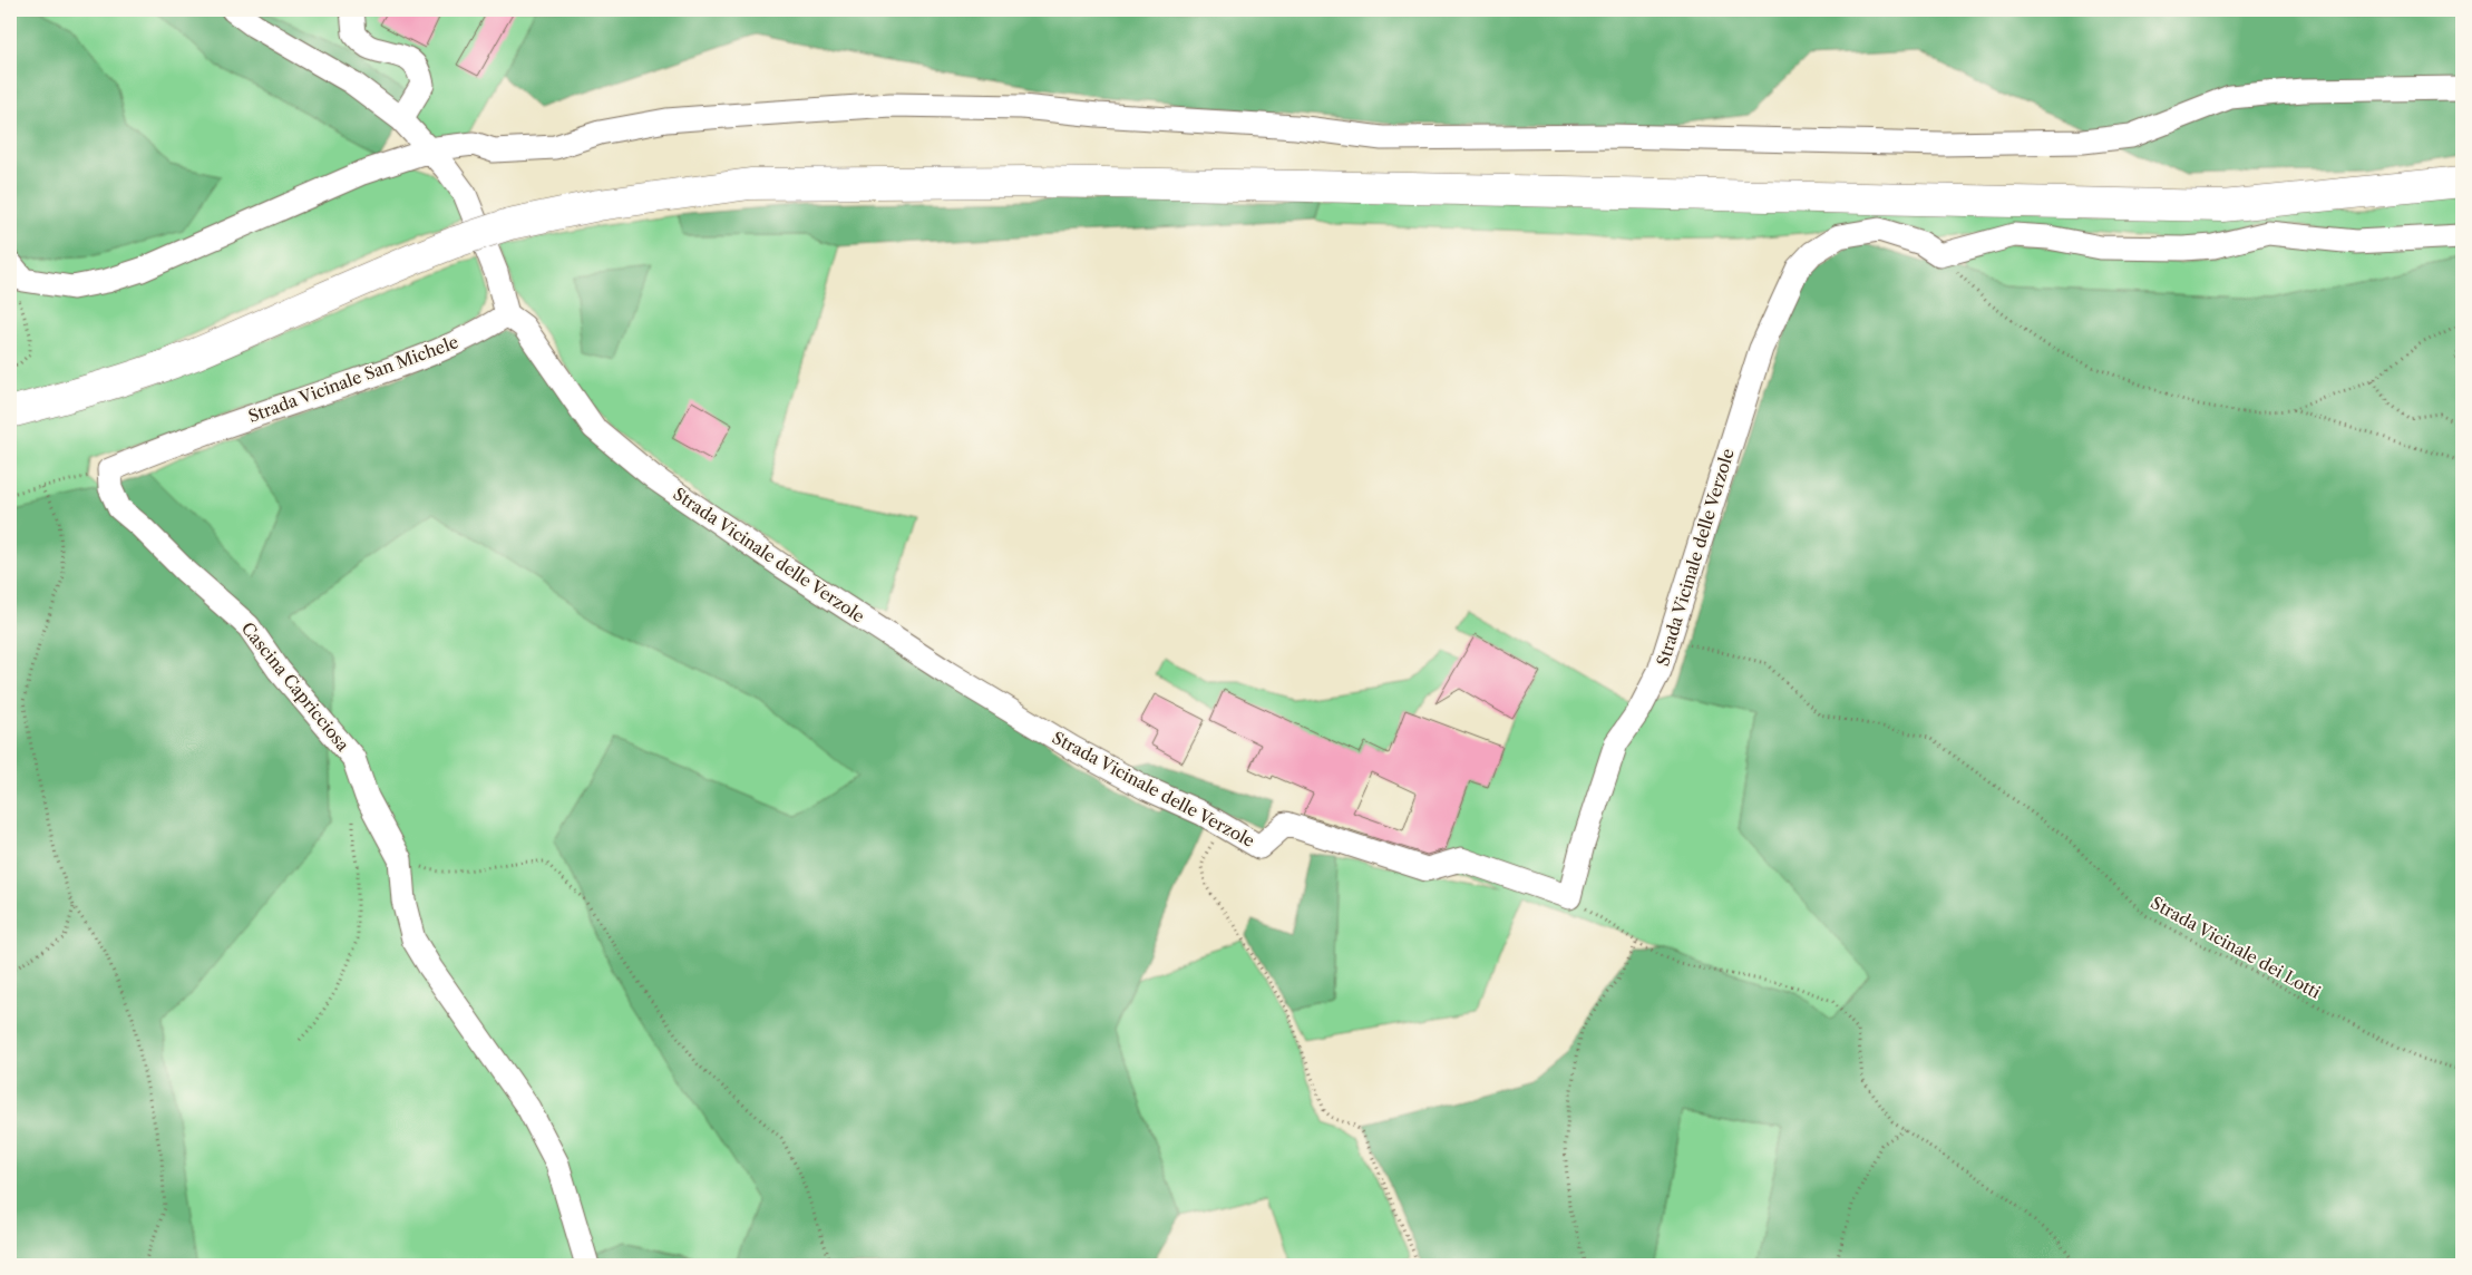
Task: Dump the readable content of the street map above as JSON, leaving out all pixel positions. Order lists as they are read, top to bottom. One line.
{"streets":{"street":["Strada Vicinale San Michele","Strada Vicinale delle Verzole","Cascina Capricciosa"],"path":["Strada Vicinale dei Lotti"]},"crossings":[["Strada Vicinale San Michele","Strada Vicinale delle Verzole"],["Strada Vicinale San Michele","Cascina Capricciosa"],["Strada Vicinale delle Verzole","Strada Vicinale dei Lotti"]]}
